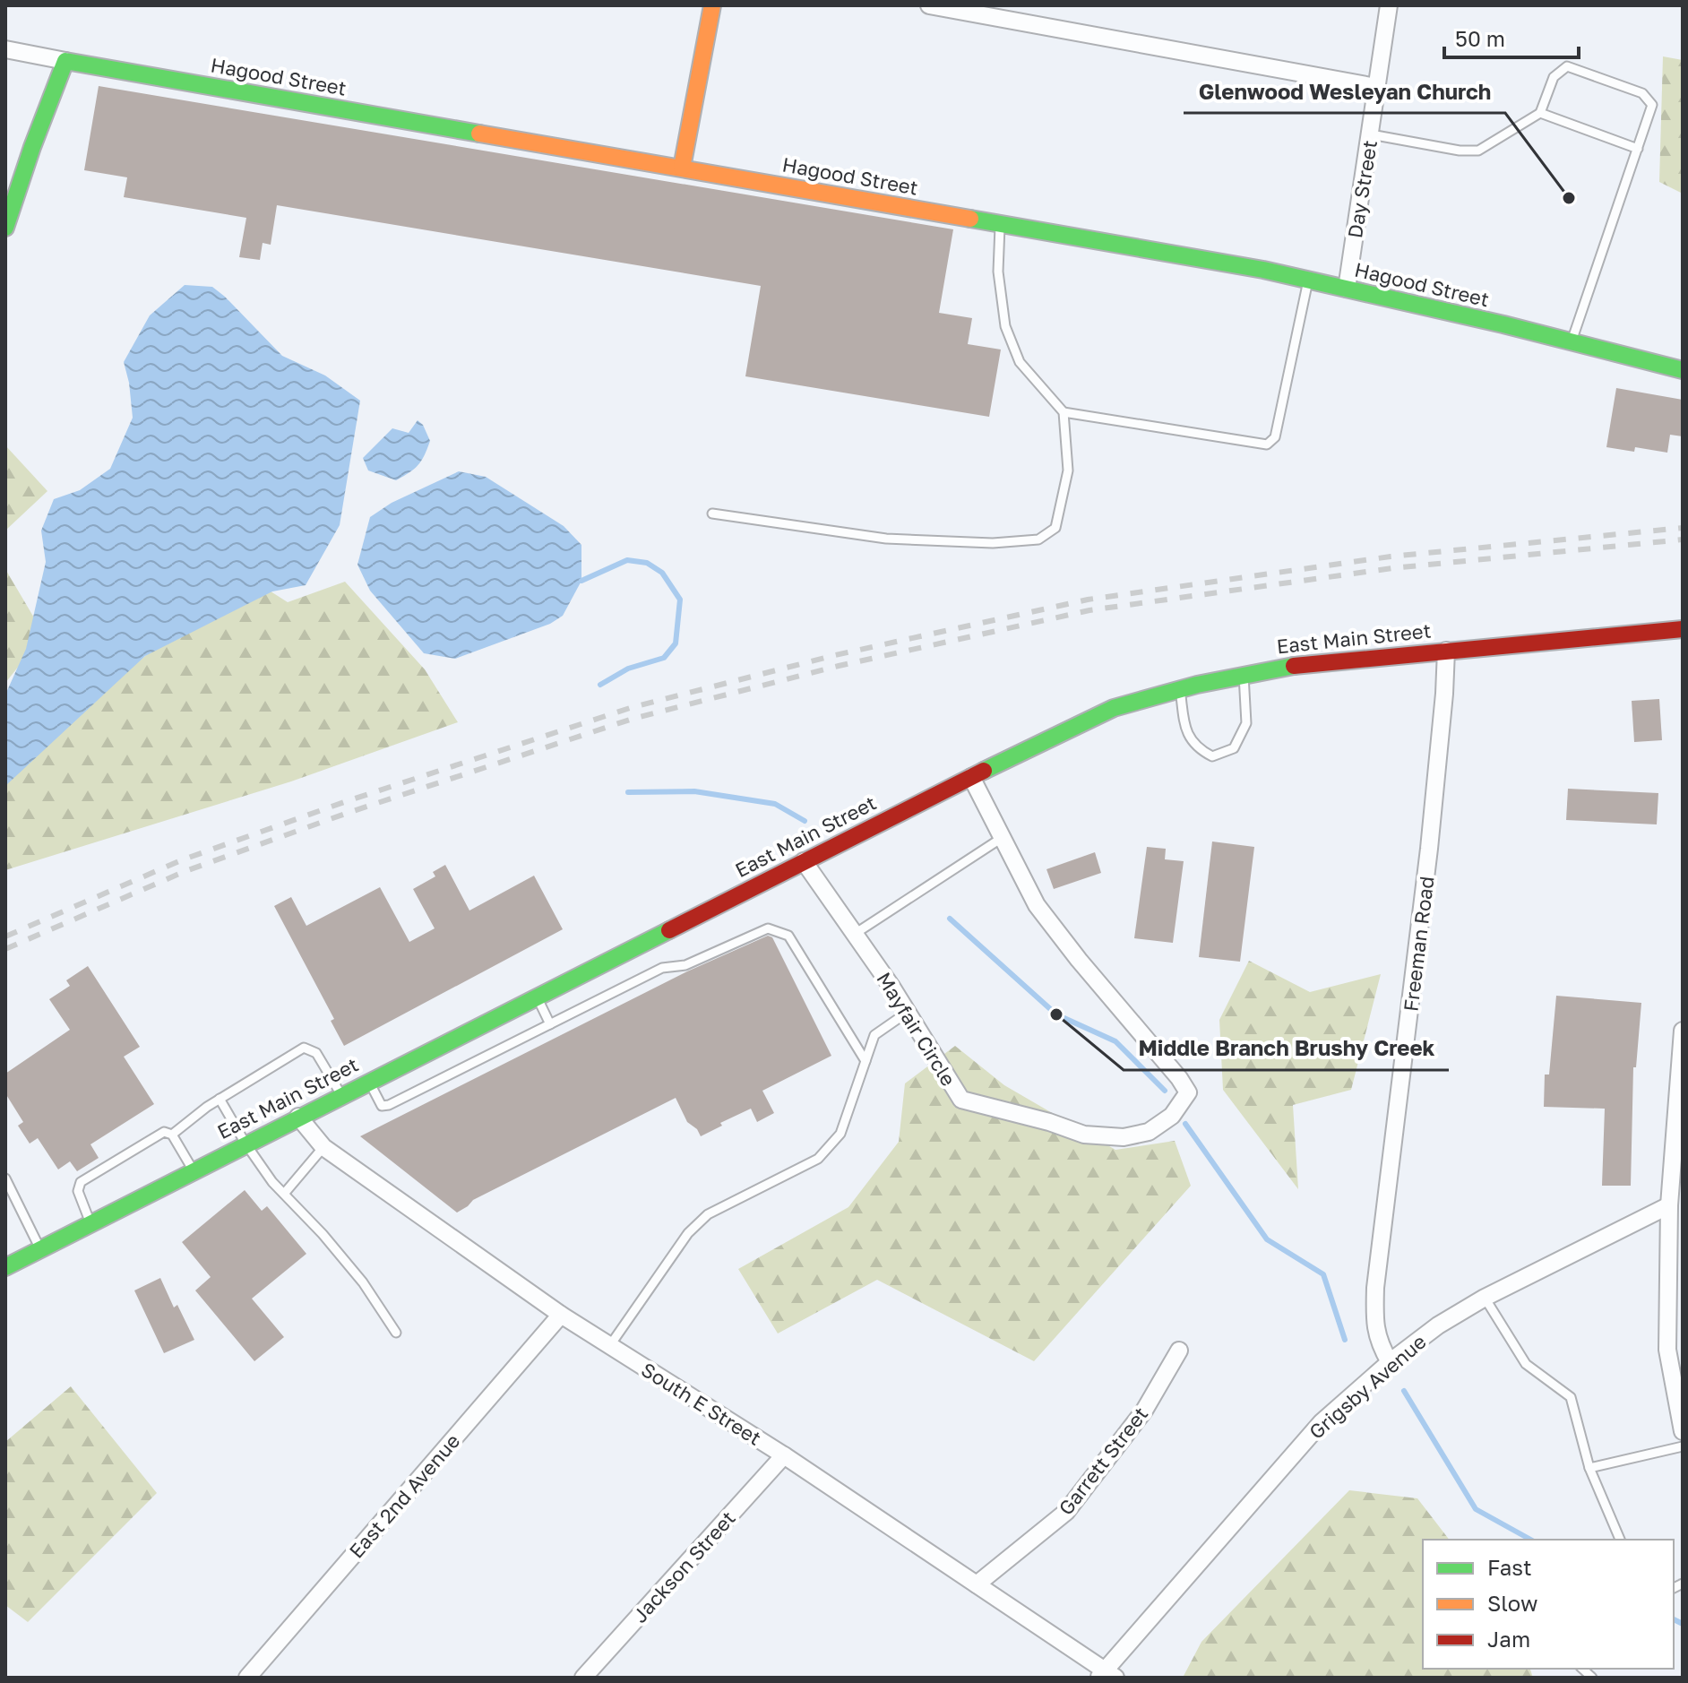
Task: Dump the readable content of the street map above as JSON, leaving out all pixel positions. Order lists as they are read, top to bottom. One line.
{"streets":{"street":["Hagood Street","Day Street","East Main Street","Freeman Road","Mayfair Circle","Grigsby Avenue","South E Street","Garrett Street","East 2nd Avenue","Jackson Street"]},"crossings":[["Hagood Street","Day Street"],["East Main Street","Freeman Road"],["East Main Street","Mayfair Circle"],["East Main Street","South E Street"],["Freeman Road","Grigsby Avenue"],["Grigsby Avenue","South E Street"],["South E Street","Garrett Street"],["South E Street","East 2nd Avenue"],["South E Street","Jackson Street"]],"places":["Glenwood Wesleyan Church","Middle Branch Brushy Creek"],"legend":["Fast","Slow","Jam"],"scale_bar":"50 m"}
